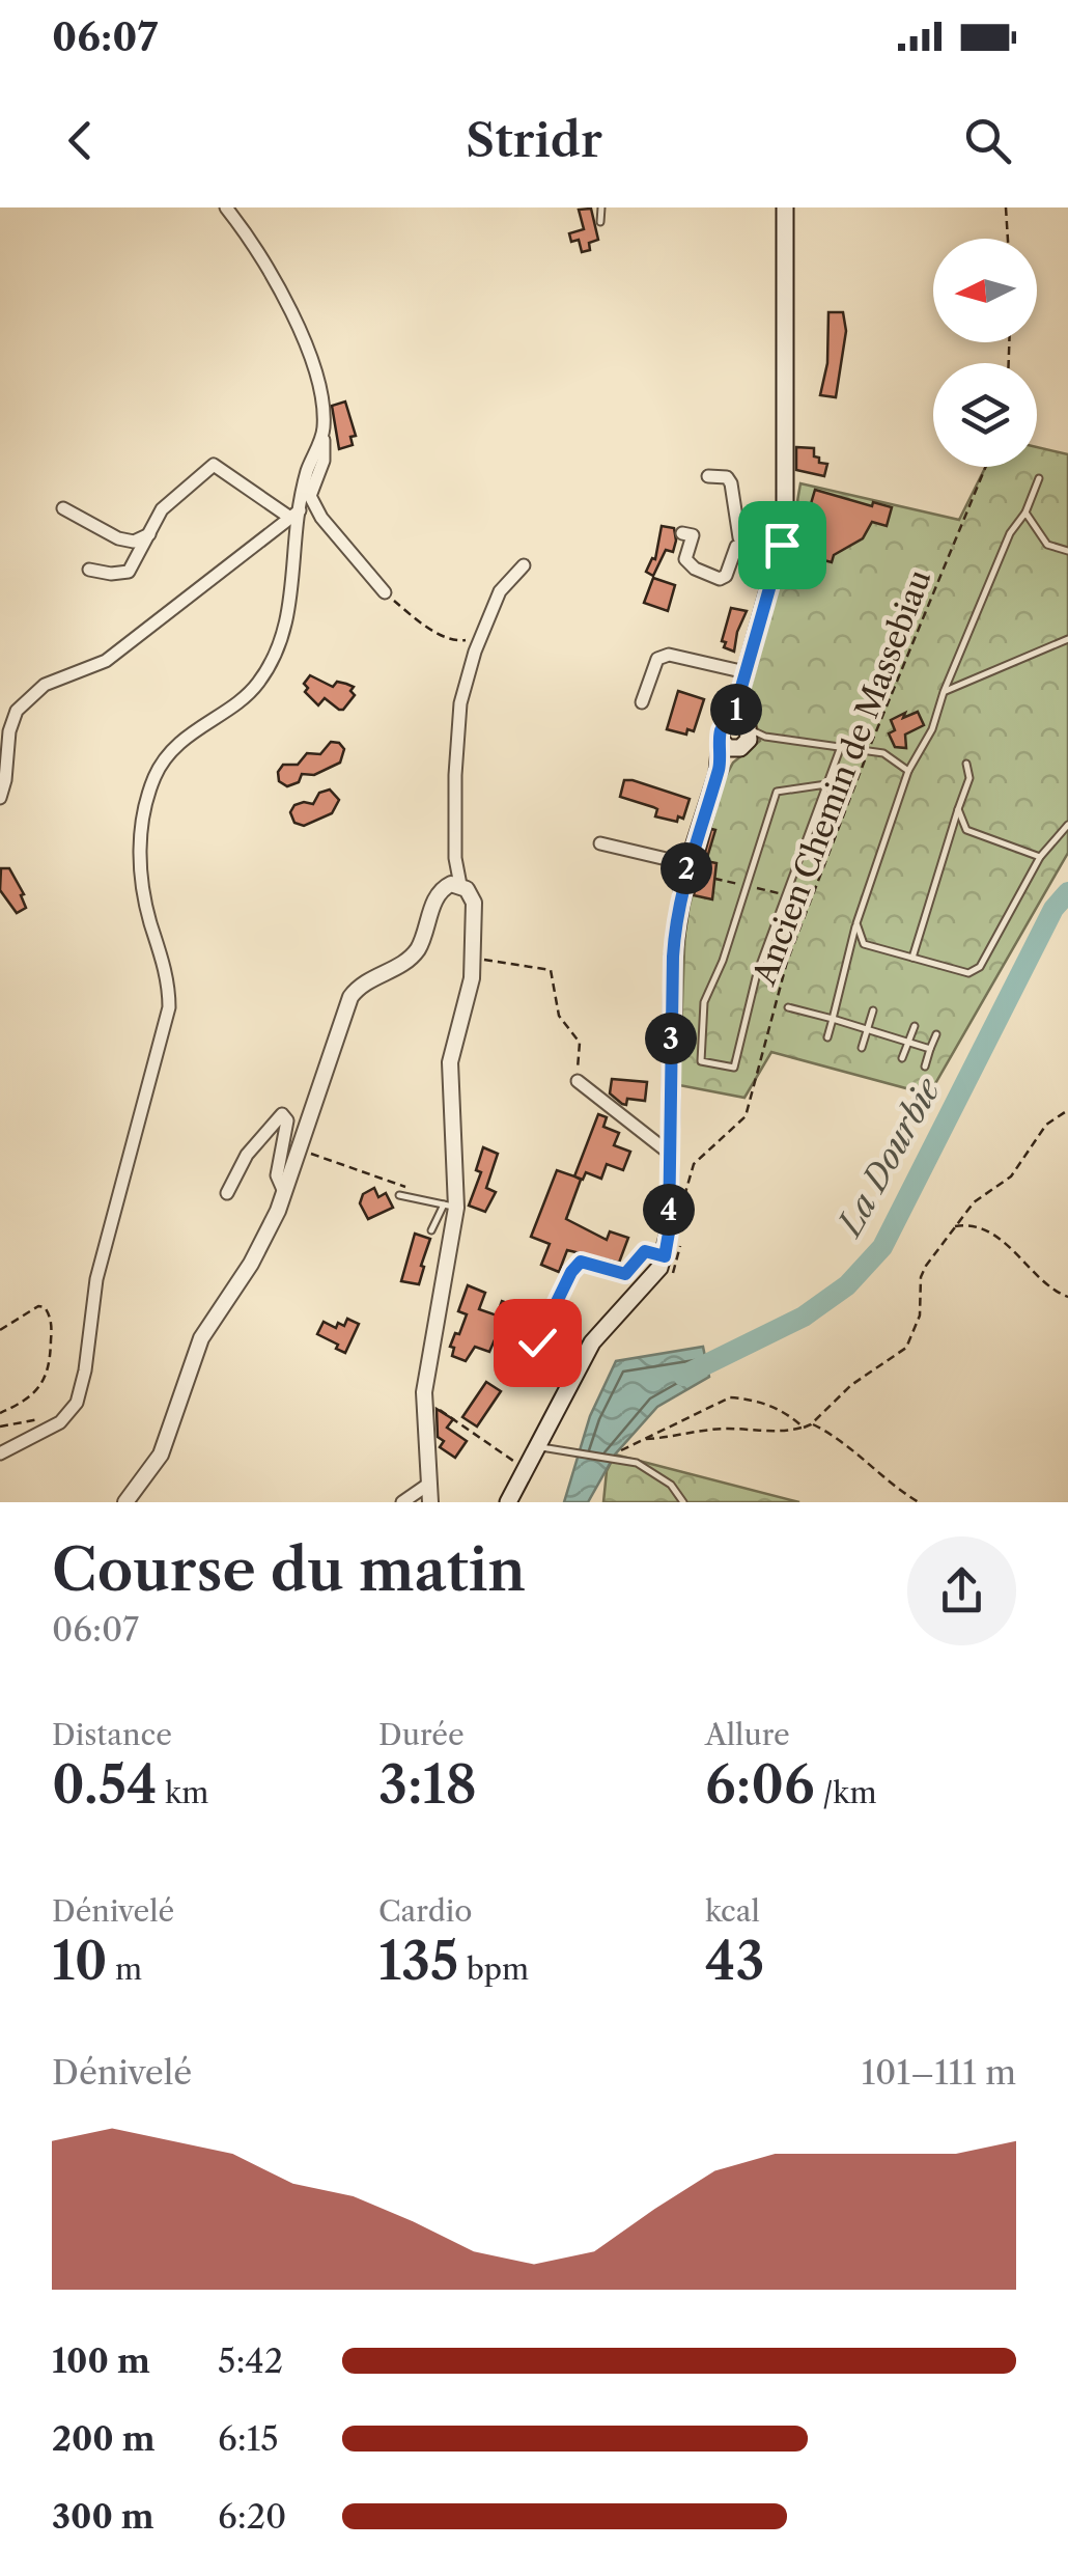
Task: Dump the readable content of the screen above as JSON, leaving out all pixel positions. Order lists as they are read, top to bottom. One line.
{"streets":{"path":["Ancien Chemin de Massebiau"]},"water":["La Dourbie"],"north":"left","page":{"status":"06:07","header":"Stridr","pins":["1","2","3","4"],"heading":["Course du matin","06:07"],"stats":[["Distance","0.54 km"],["Durée","3:18"],["Allure","6:06 /km"],["Dénivelé","10 m"],["Cardio","135 bpm"],["kcal","43"]],"chart":["Dénivelé","101–111 m"],"list":[{"name":"100 m","note":"5:42"},{"name":"200 m","note":"6:15"},{"name":"300 m","note":"6:20"}]}}
